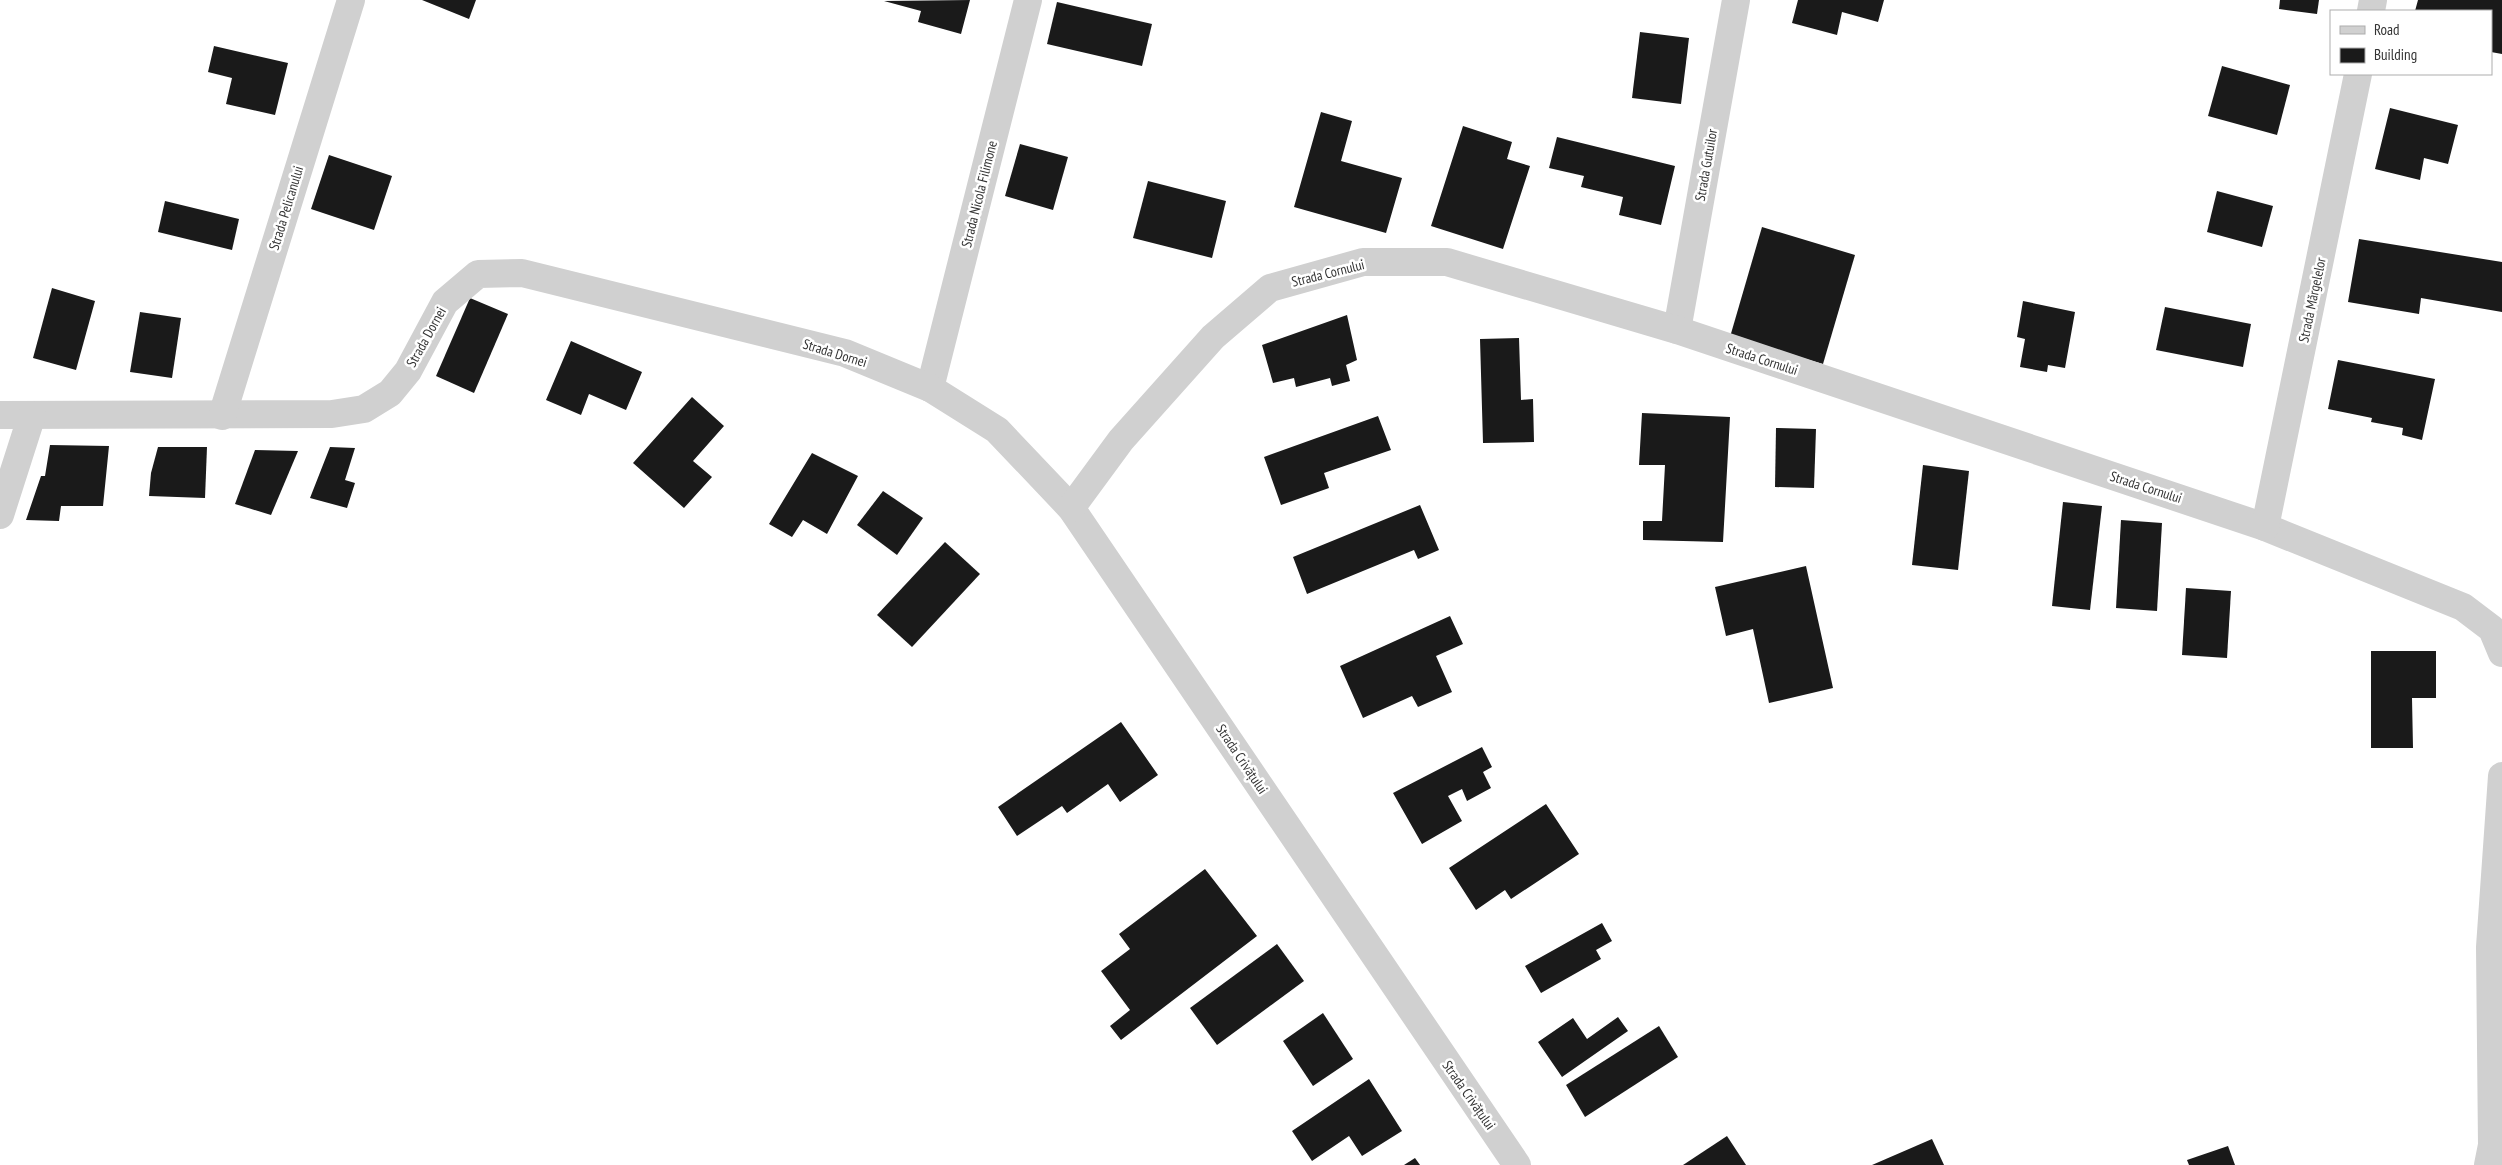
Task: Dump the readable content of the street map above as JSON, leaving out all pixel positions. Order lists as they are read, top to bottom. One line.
{"streets":{"street":["Strada Gutuilor","Strada Nicola Filimone","Strada Pelicanului","Strada Cornului","Strada Mărgelelor","Strada Dornei","Strada Crivățului"]},"crossings":[["Strada Gutuilor","Strada Cornului"],["Strada Nicola Filimone","Strada Dornei"],["Strada Nicola Filimone","Strada Crivățului"],["Strada Pelicanului","Strada Dornei"],["Strada Cornului","Strada Mărgelelor"],["Strada Cornului","Strada Crivățului"],["Strada Dornei","Strada Crivățului"]],"legend":["Road","Building"]}
